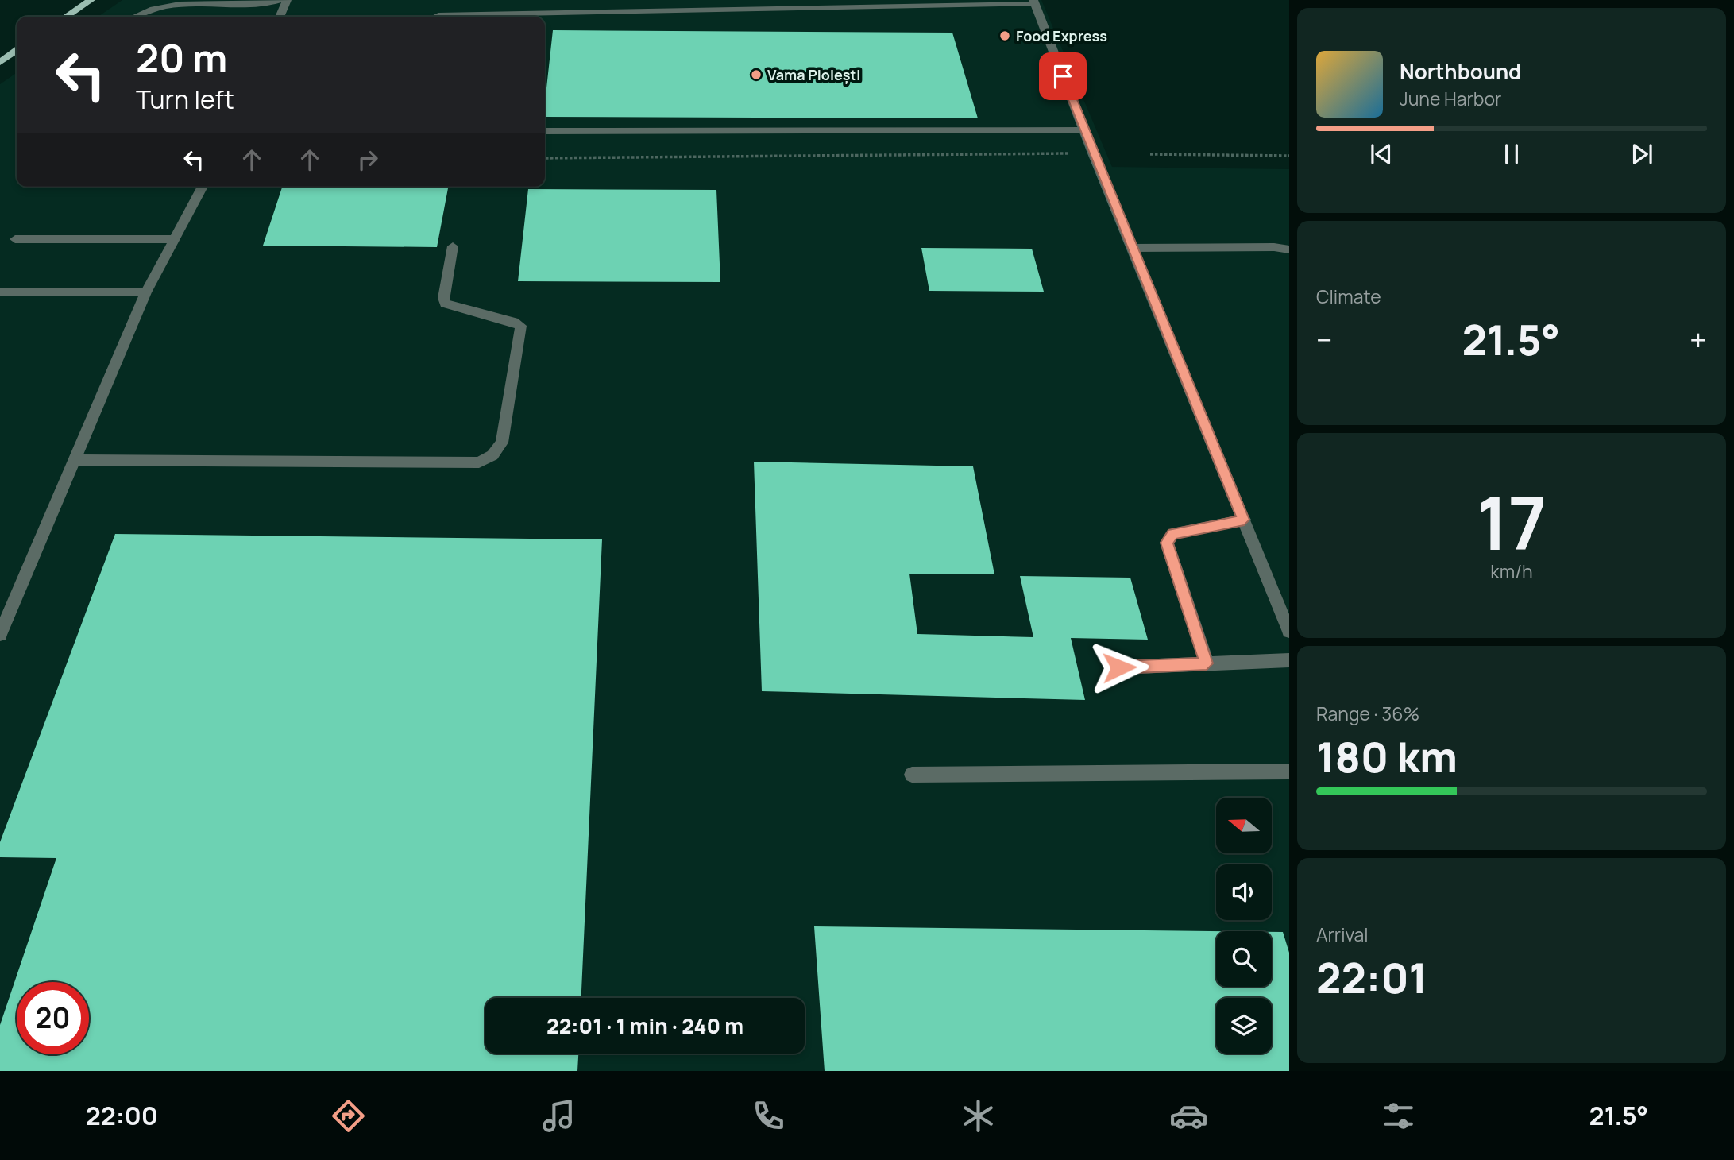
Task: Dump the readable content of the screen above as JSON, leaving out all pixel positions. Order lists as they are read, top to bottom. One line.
{"places":["Food Express","Vama Ploiești"],"north":"left","page":{"turn":["20 m","Turn left"],"song":["Northbound","June Harbor"],"tile":["Climate",["17","km/h"],["Range · 36%","180 km"],["Arrival","22:01"]],"heat":["−","21.5°","+"],"limit":"20","trip":"22:01 · 1 min · 240 m","tabs":["22:00","21.5°"]}}
